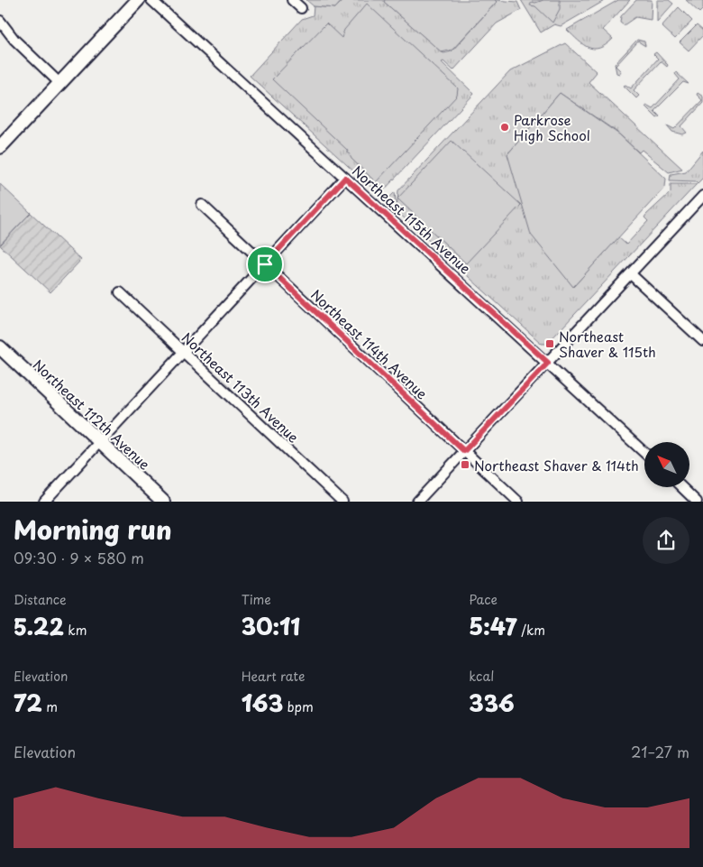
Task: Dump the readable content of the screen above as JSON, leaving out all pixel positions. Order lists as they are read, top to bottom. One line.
{"streets":{"street":["Northeast 115th Avenue","Northeast 114th Avenue","Northeast 113th Avenue","Northeast 112th Avenue"]},"places":{"other":["Parkrose High School"],"transit":["Northeast Shaver & 115th","Northeast Shaver & 114th"]},"north":"top left","page":{"heading":["Morning run","09:30 · 9 × 580 m"],"stats":[["Distance","5.22 km"],["Time","30:11"],["Pace","5:47 /km"],["Elevation","72 m"],["Heart rate","163 bpm"],["kcal","336"]],"chart":["Elevation","21–27 m"]}}
